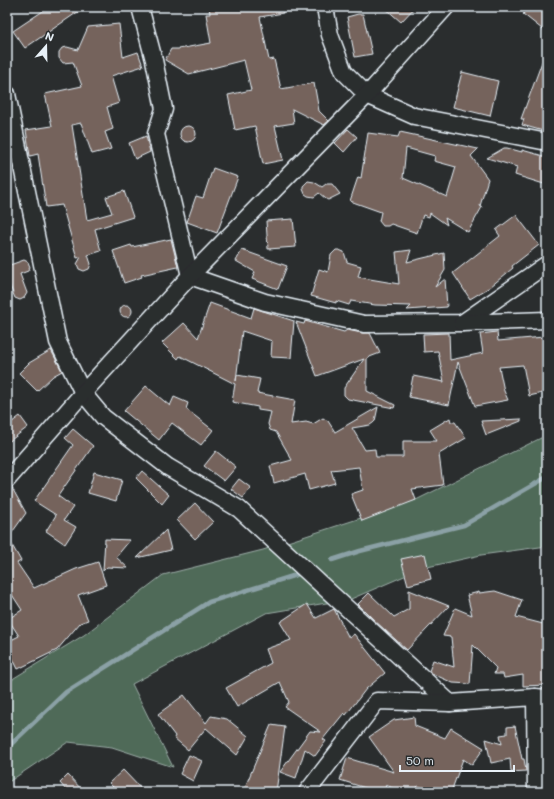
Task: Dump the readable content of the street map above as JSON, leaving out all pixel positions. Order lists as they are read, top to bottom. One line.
{"scale_bar":"50 m","north":"top"}
